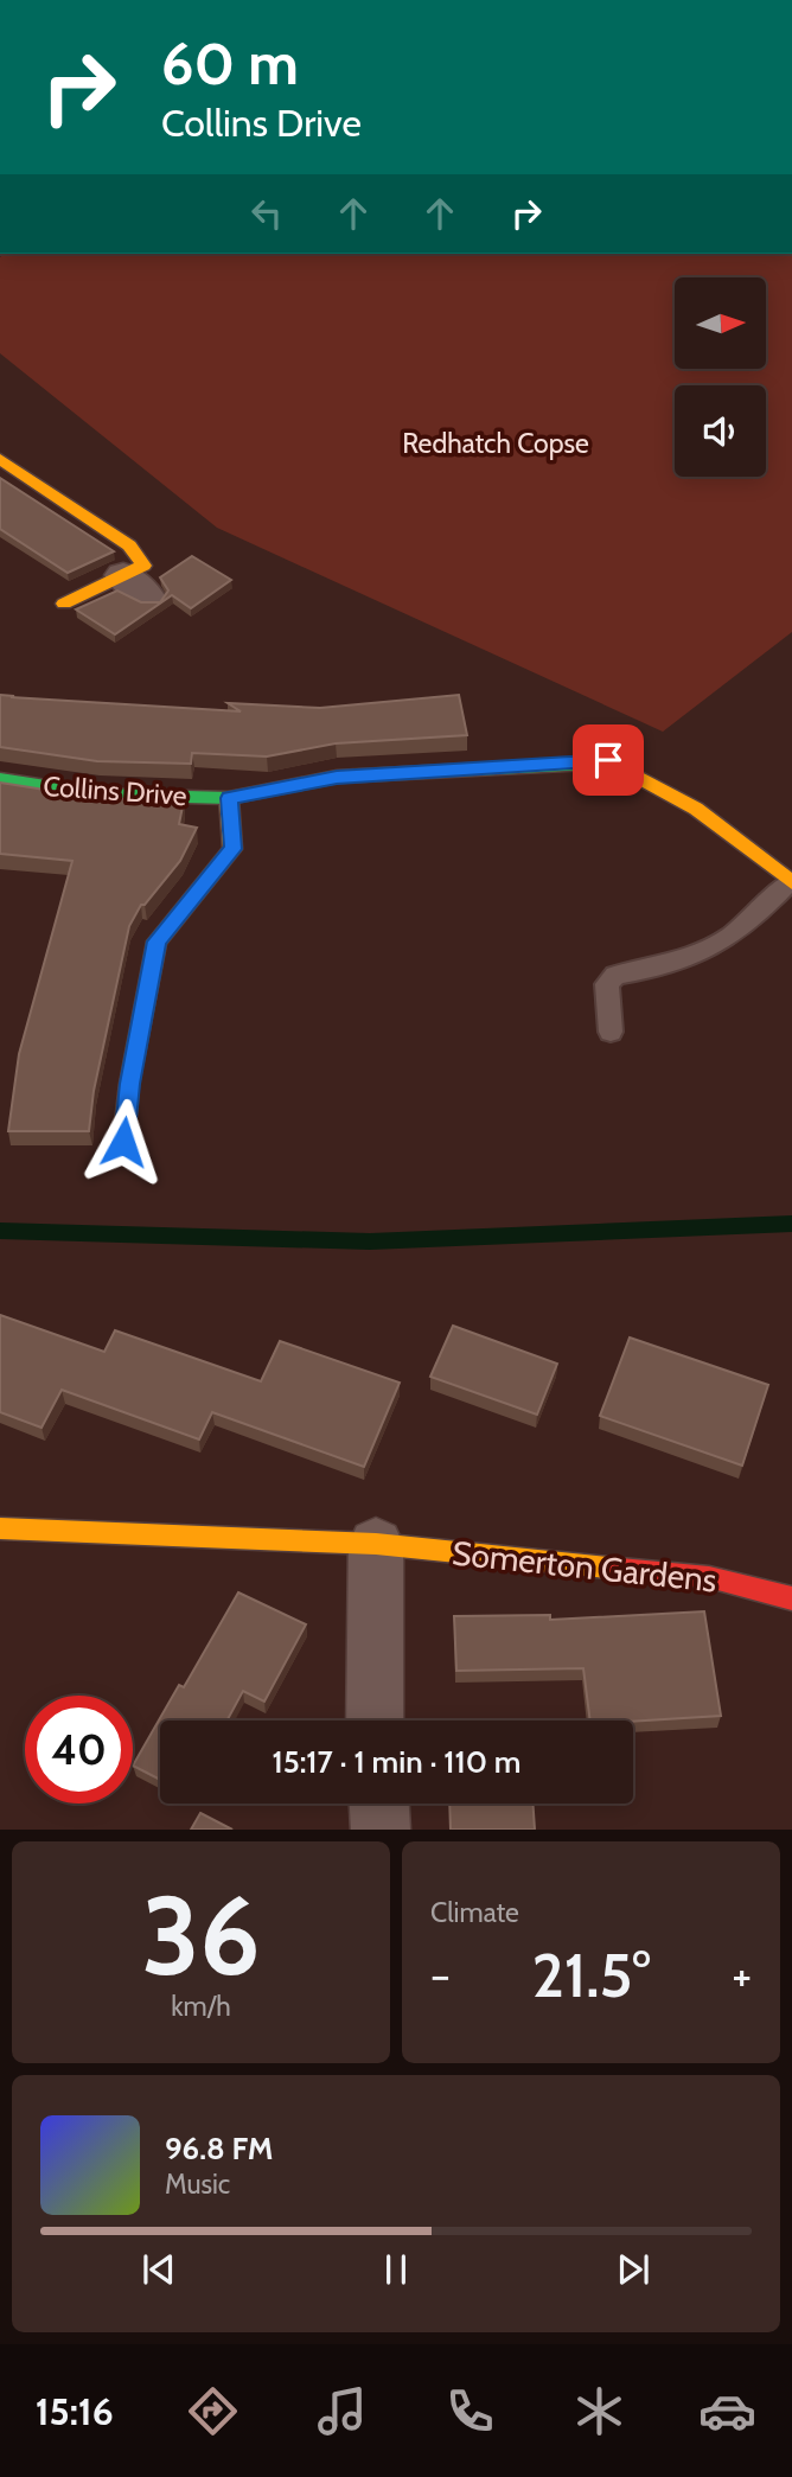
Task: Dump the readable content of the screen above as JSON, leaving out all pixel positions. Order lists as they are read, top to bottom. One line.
{"streets":{"street":["Collins Drive","Somerton Gardens"]},"parks":["Redhatch Copse"],"north":"right","page":{"turn":["60 m","Collins Drive"],"limit":"40","trip":"15:17 · 1 min · 110 m","tile":[["36","km/h"],"Climate"],"heat":["−","21.5°","+"],"song":["96.8 FM","Music"],"tabs":"15:16"}}
